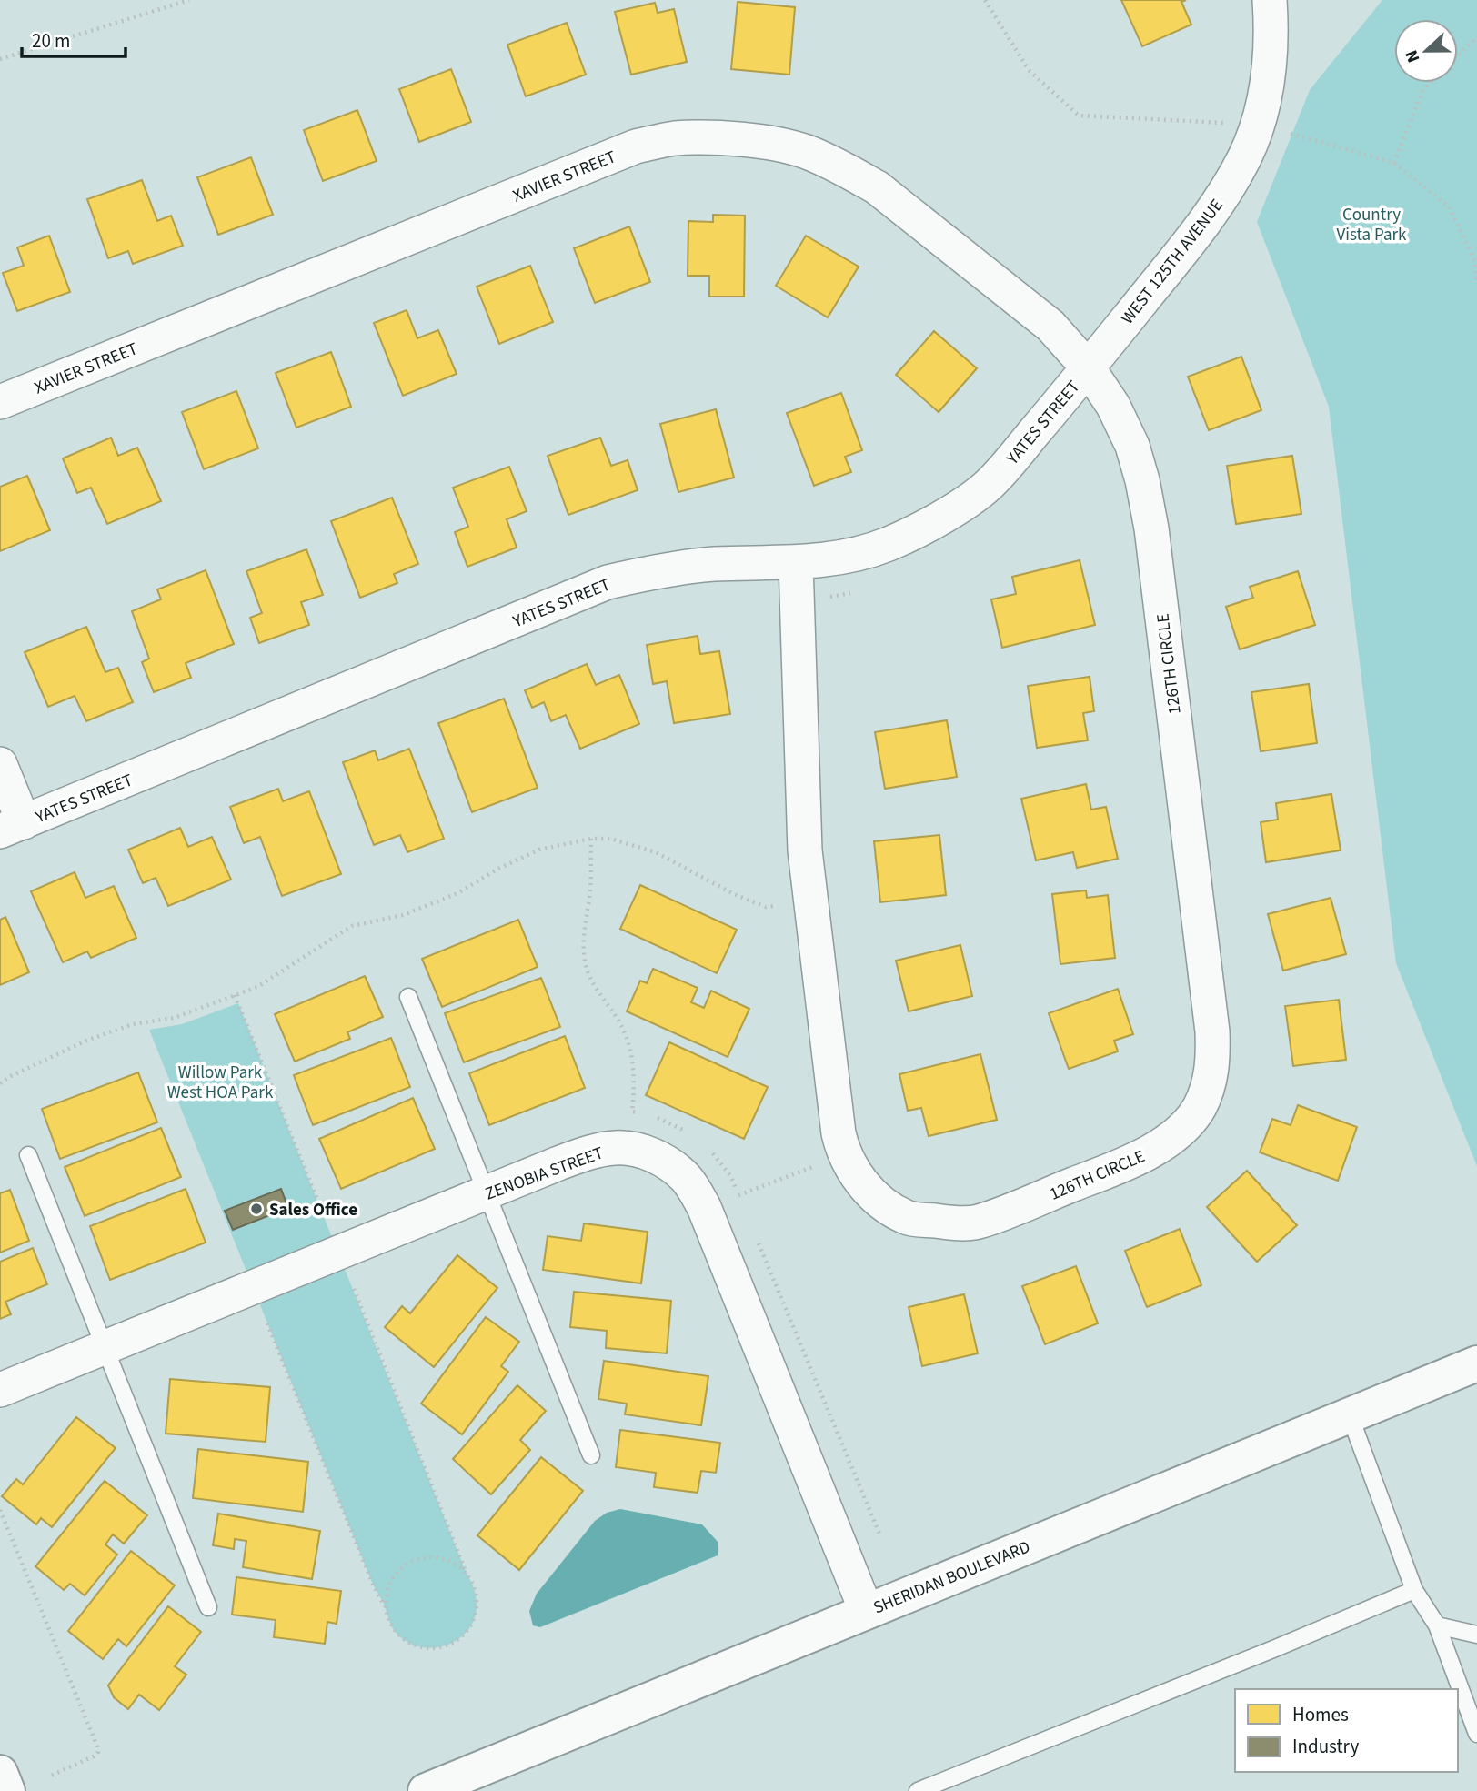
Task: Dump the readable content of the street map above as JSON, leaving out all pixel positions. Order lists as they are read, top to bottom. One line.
{"streets":{"main road":["SHERIDAN BOULEVARD"],"street":["XAVIER STREET","WEST 125TH AVENUE","YATES STREET","126TH CIRCLE","ZENOBIA STREET"]},"crossings":[["XAVIER STREET","WEST 125TH AVENUE"],["XAVIER STREET","YATES STREET"],["XAVIER STREET","126TH CIRCLE"],["WEST 125TH AVENUE","YATES STREET"],["WEST 125TH AVENUE","126TH CIRCLE"],["YATES STREET","126TH CIRCLE"],["ZENOBIA STREET","SHERIDAN BOULEVARD"]],"parks":["Country Vista Park","Willow Park West HOA Park"],"places":["Sales Office"],"legend":["Homes","Industry"],"scale_bar":"20 m","north":"left"}
